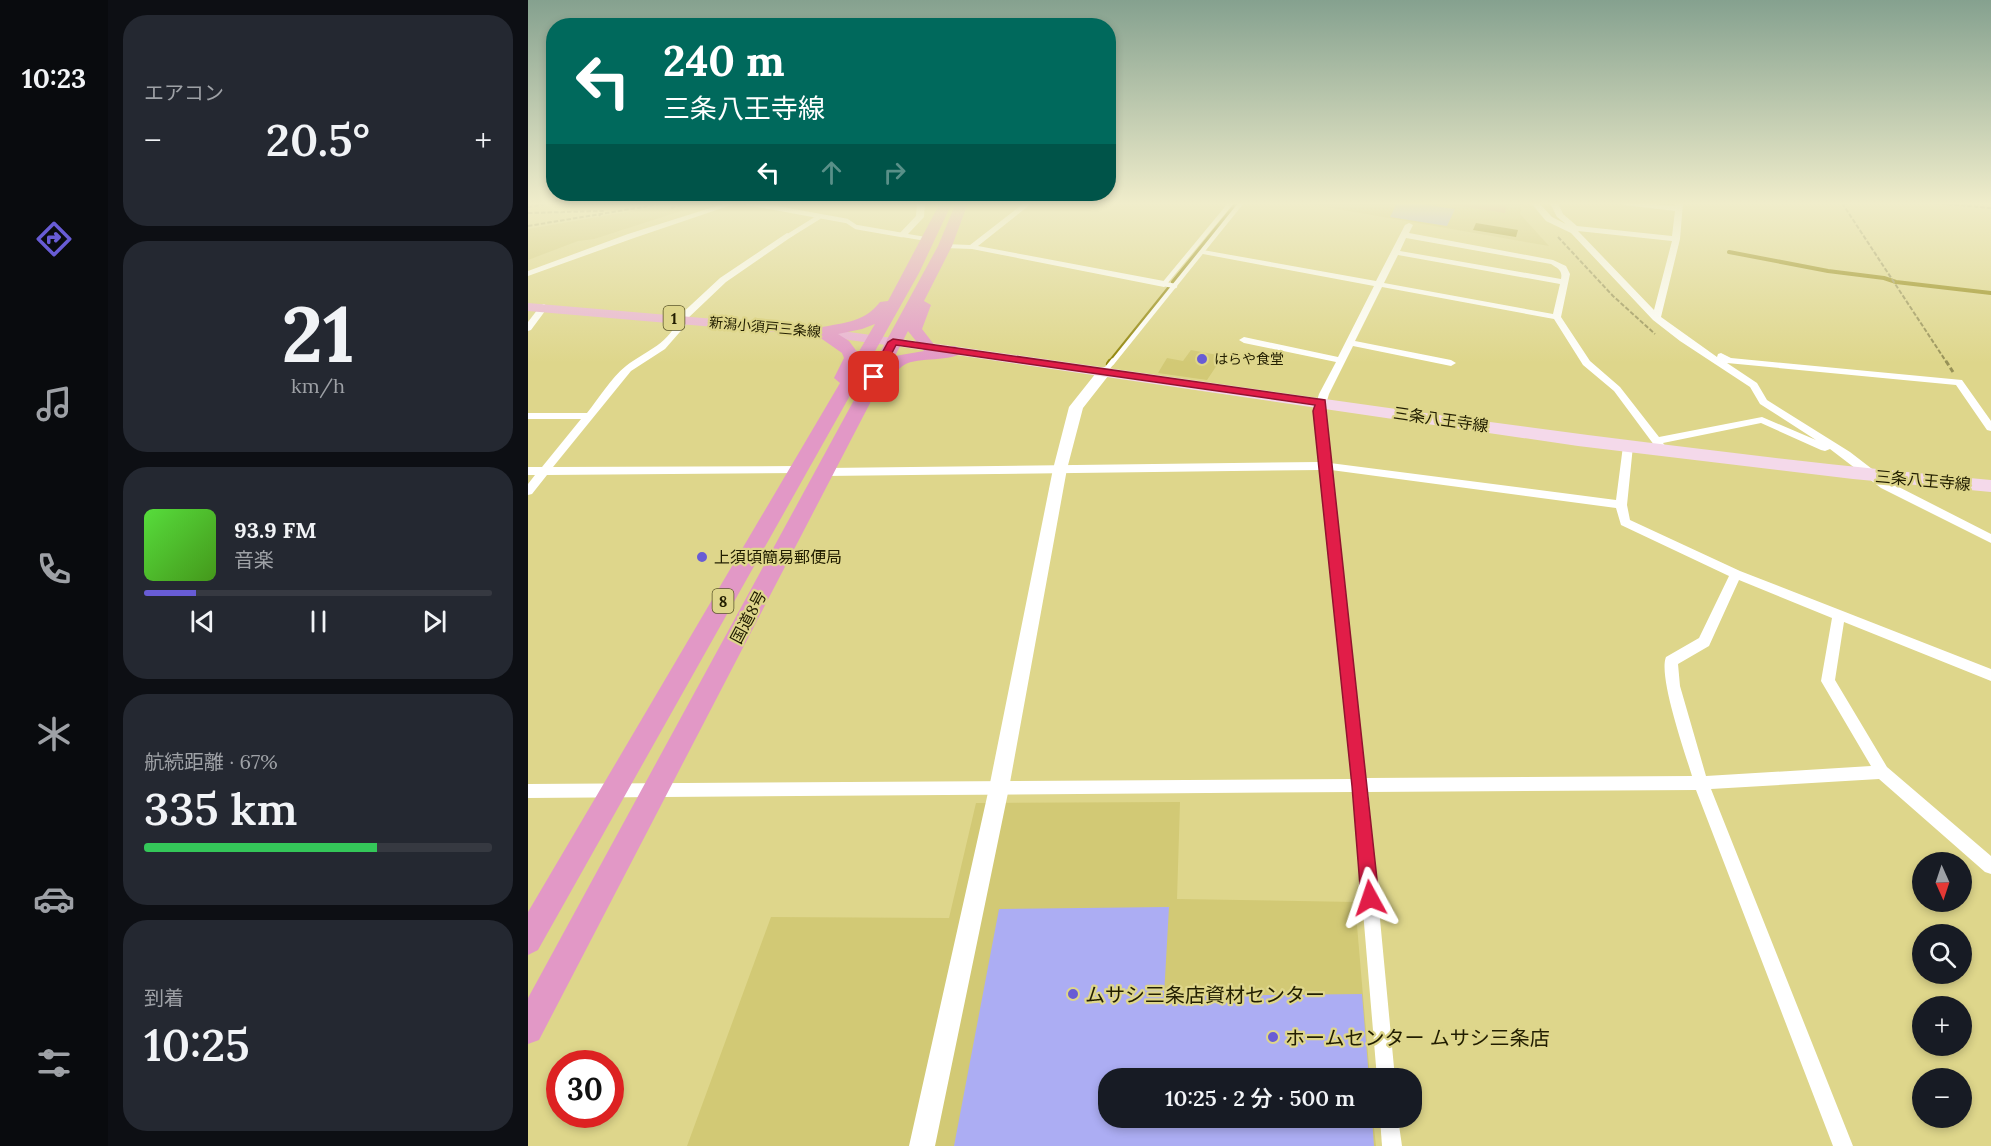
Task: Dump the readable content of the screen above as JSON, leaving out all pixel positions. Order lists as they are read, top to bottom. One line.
{"streets":{"highway":["8","国道8号"],"main road":["1","新潟小須戸三条線","三条八王寺線"]},"crossings":[["新潟小須戸三条線","三条八王寺線"],["新潟小須戸三条線","国道8号"],["三条八王寺線","国道8号"]],"places":["はらや食堂","上須頃簡易郵便局","ムサシ三条店資材センター","ホームセンター ムサシ三条店"],"north":"bottom","page":{"tabs":"10:23","tile":["エアコン",["21","km/h"],["航続距離 · 67%","335 km"],["到着","10:25"]],"turn":["240 m","三条八王寺線"],"heat":["−","20.5°","+"],"song":["93.9 FM","音楽"],"map_buttons":["+","−"],"limit":"30","trip":"10:25 · 2 分 · 500 m"}}
